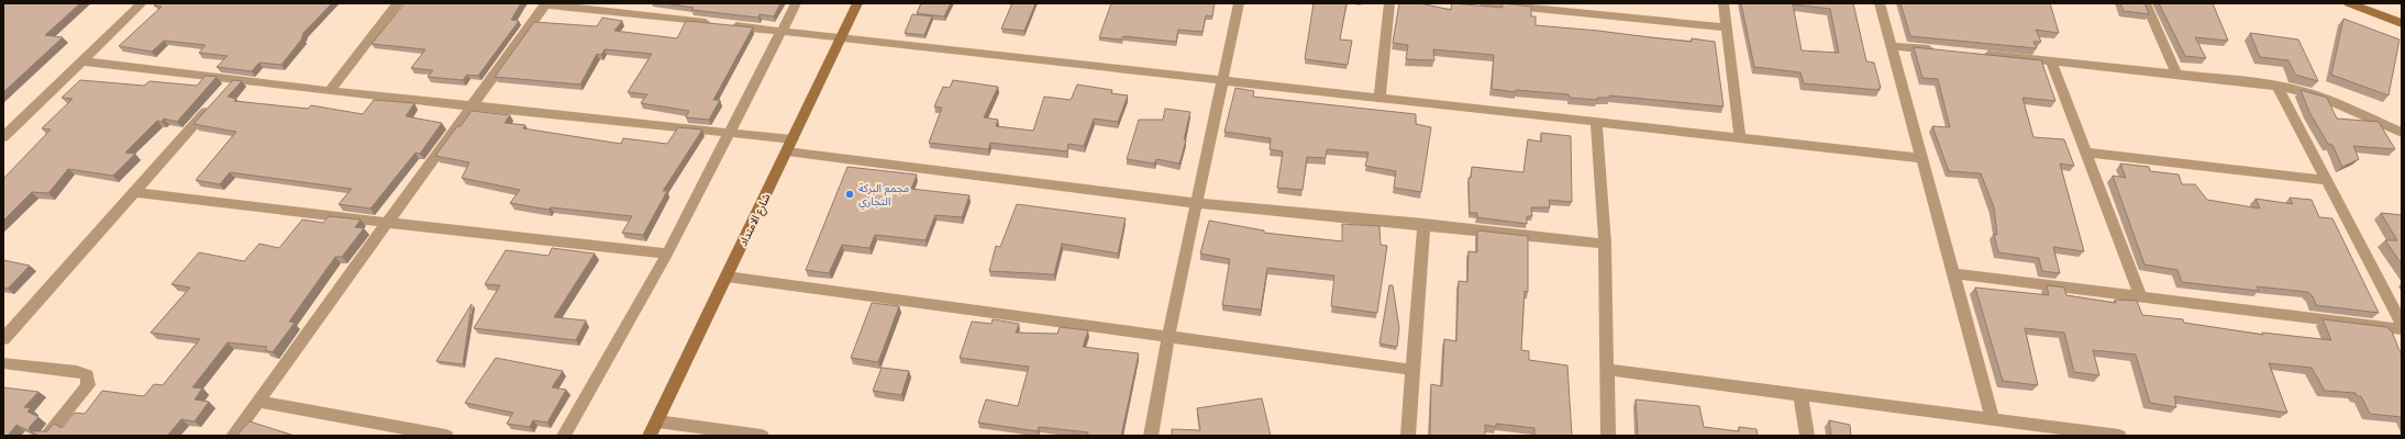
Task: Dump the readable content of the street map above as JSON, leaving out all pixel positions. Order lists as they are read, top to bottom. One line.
{"streets":{"street":["شارع الامتداد"]},"places":["مجمع البركة التجاري"]}
